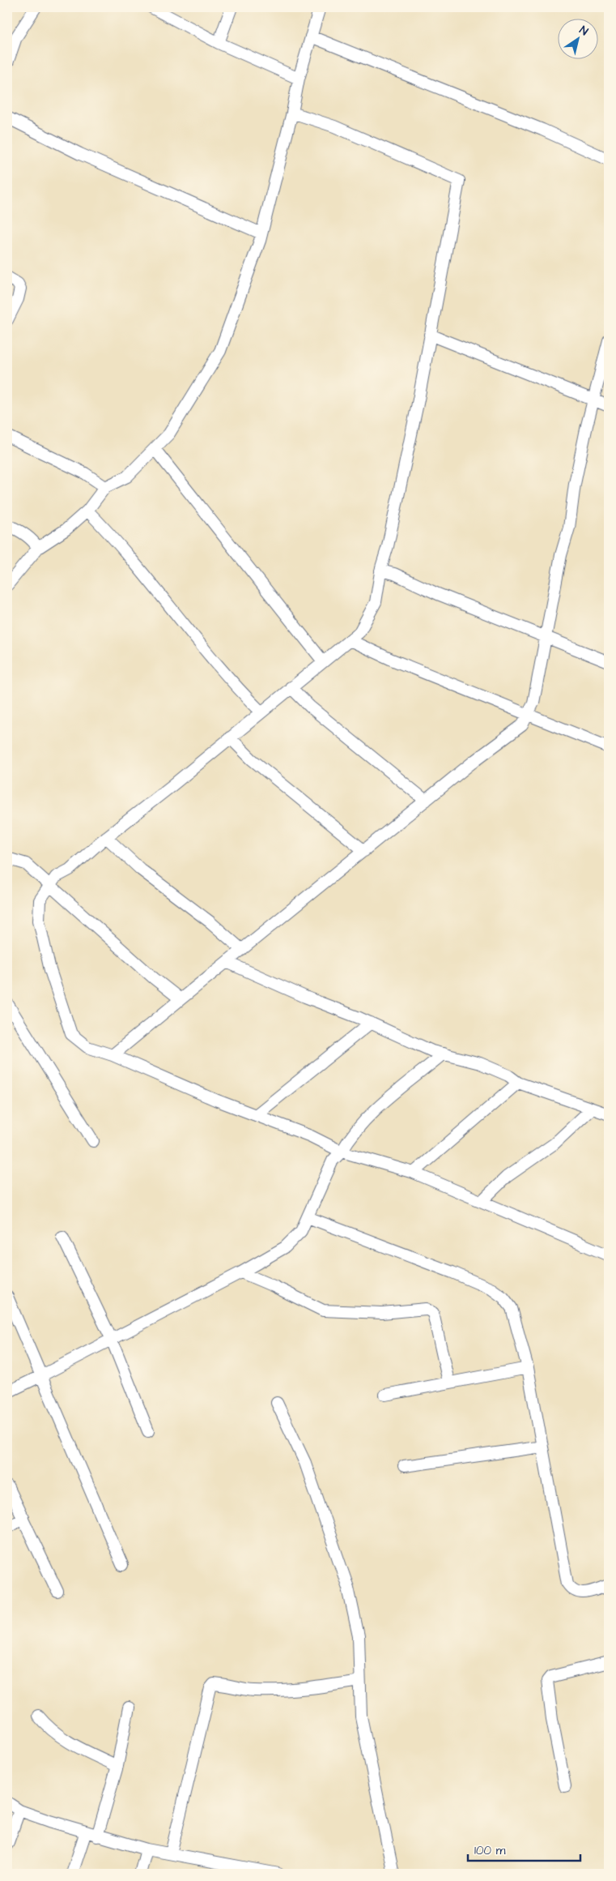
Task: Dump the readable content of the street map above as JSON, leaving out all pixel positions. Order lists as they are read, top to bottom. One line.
{"scale_bar":"100 m","north":"top right"}
